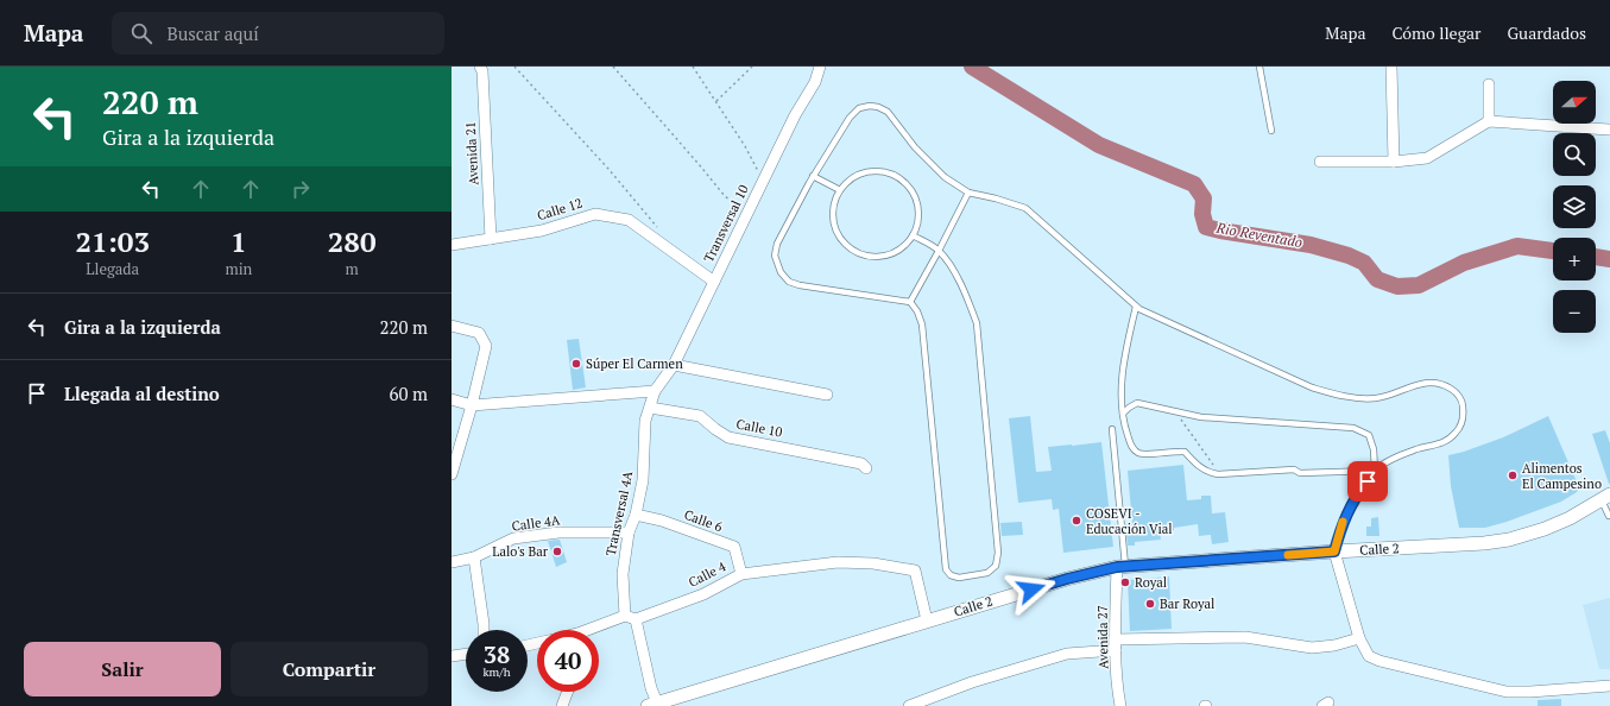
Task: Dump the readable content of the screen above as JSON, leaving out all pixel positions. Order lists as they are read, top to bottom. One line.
{"streets":{"street":["Avenida 21","Calle 12","Transversal 10","Calle 10","Transversal 4A","Calle 6","Calle 4A","Calle 2","Calle 4","Avenida 27"]},"crossings":[["Avenida 21","Calle 12"],["Calle 12","Transversal 10"],["Transversal 10","Transversal 4A"],["Calle 10","Transversal 4A"],["Transversal 4A","Calle 6"],["Transversal 4A","Calle 4A"],["Transversal 4A","Calle 2"],["Transversal 4A","Calle 4"],["Calle 6","Calle 4"],["Calle 2","Calle 4"],["Calle 2","Avenida 27"]],"water":["Rio Reventado"],"places":["Súper El Carmen","Alimentos El Campesino","COSEVI - Educación Vial","Lalo's Bar","Royal","Bar Royal"],"north":"right","page":{"header":"Mapa","search":"Buscar aquí","nav":["Mapa","Cómo llegar","Guardados"],"turn":["220 m","Gira a la izquierda"],"map_buttons":["+","−"],"eta":["21:03","Llegada","1","min","280","m"],"list":[{"name":"Gira a la izquierda","value":"220 m"},{"name":"Llegada al destino","value":"60 m"}],"speed":"38 km/h","limit":"40","buttons":["Salir","Compartir"]}}
